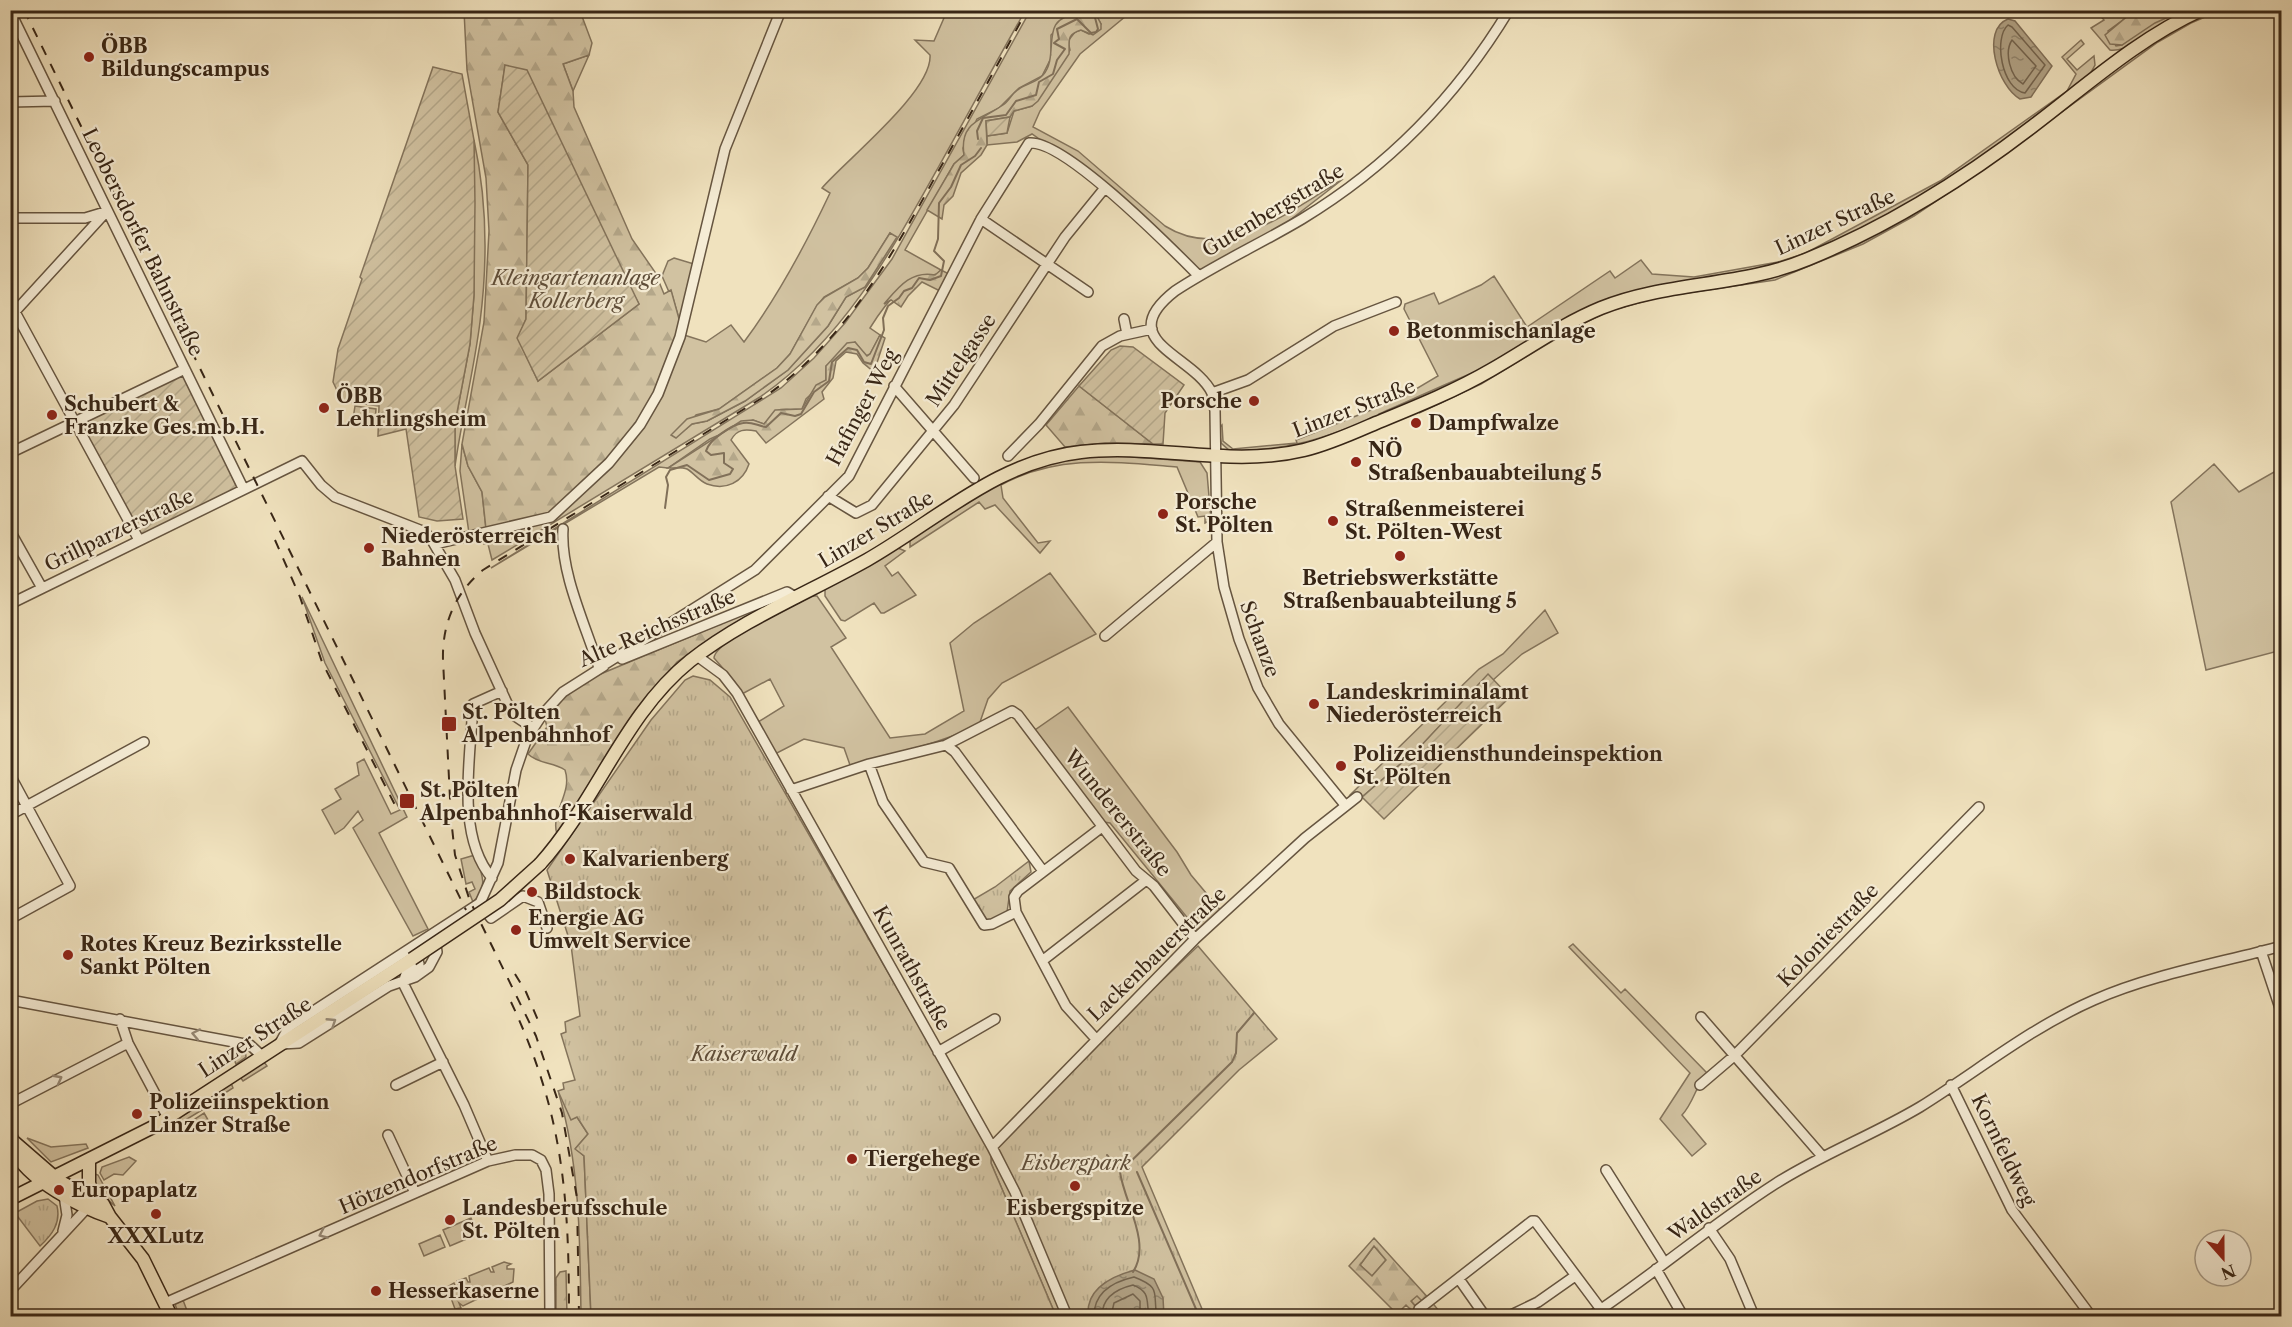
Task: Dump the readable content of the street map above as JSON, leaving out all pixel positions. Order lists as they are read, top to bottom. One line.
{"streets":{"main road":["Linzer Straße"],"street":["Gutenbergstraße","Leobersdorfer Bahnstraße","Mittelgasse","Hafinger Weg","Grillparzerstraße","Alte Reichsstraße","Schanze","Wundererstraße","Koloniestraße","Lackenbauerstraße","Kunrathstraße","Kornfeldweg","Hötzendorfstraße","Waldstraße"]},"crossings":[["Linzer Straße","Alte Reichsstraße"],["Linzer Straße","Schanze"],["Linzer Straße","Kunrathstraße"],["Leobersdorfer Bahnstraße","Grillparzerstraße"],["Mittelgasse","Hafinger Weg"],["Hafinger Weg","Alte Reichsstraße"],["Schanze","Lackenbauerstraße"],["Wundererstraße","Lackenbauerstraße"],["Lackenbauerstraße","Kunrathstraße"],["Kornfeldweg","Waldstraße"]],"one_way":["Hötzendorfstraße"],"parks":["Kleingartenanlage Kollerberg","Kaiserwald","Eisbergpark"],"places":{"other":["ÖBB Bildungscampus","Betonmischanlage","Porsche","ÖBB Lehrlingsheim","Schubert & Franzke Ges.m.b.H.","Dampfwalze","NÖ Straßenbauabteilung 5","Porsche St. Pölten","Straßenmeisterei St. Pölten-West","Niederösterreich Bahnen","Betriebswerkstätte Straßenbauabteilung 5","Landeskriminalamt Niederösterreich","Polizeidiensthundeinspektion St. Pölten","Kalvarienberg","Bildstock","Energie AG Umwelt Service","Rotes Kreuz Bezirksstelle Sankt Pölten","Polizeiinspektion Linzer Straße","Tiergehege","Eisbergspitze","Europaplatz","XXXLutz","Landesberufsschule St. Pölten","Hesserkaserne"],"transit":["St. Pölten Alpenbahnhof","St. Pölten Alpenbahnhof-Kaiserwald"]},"north":"bottom"}
